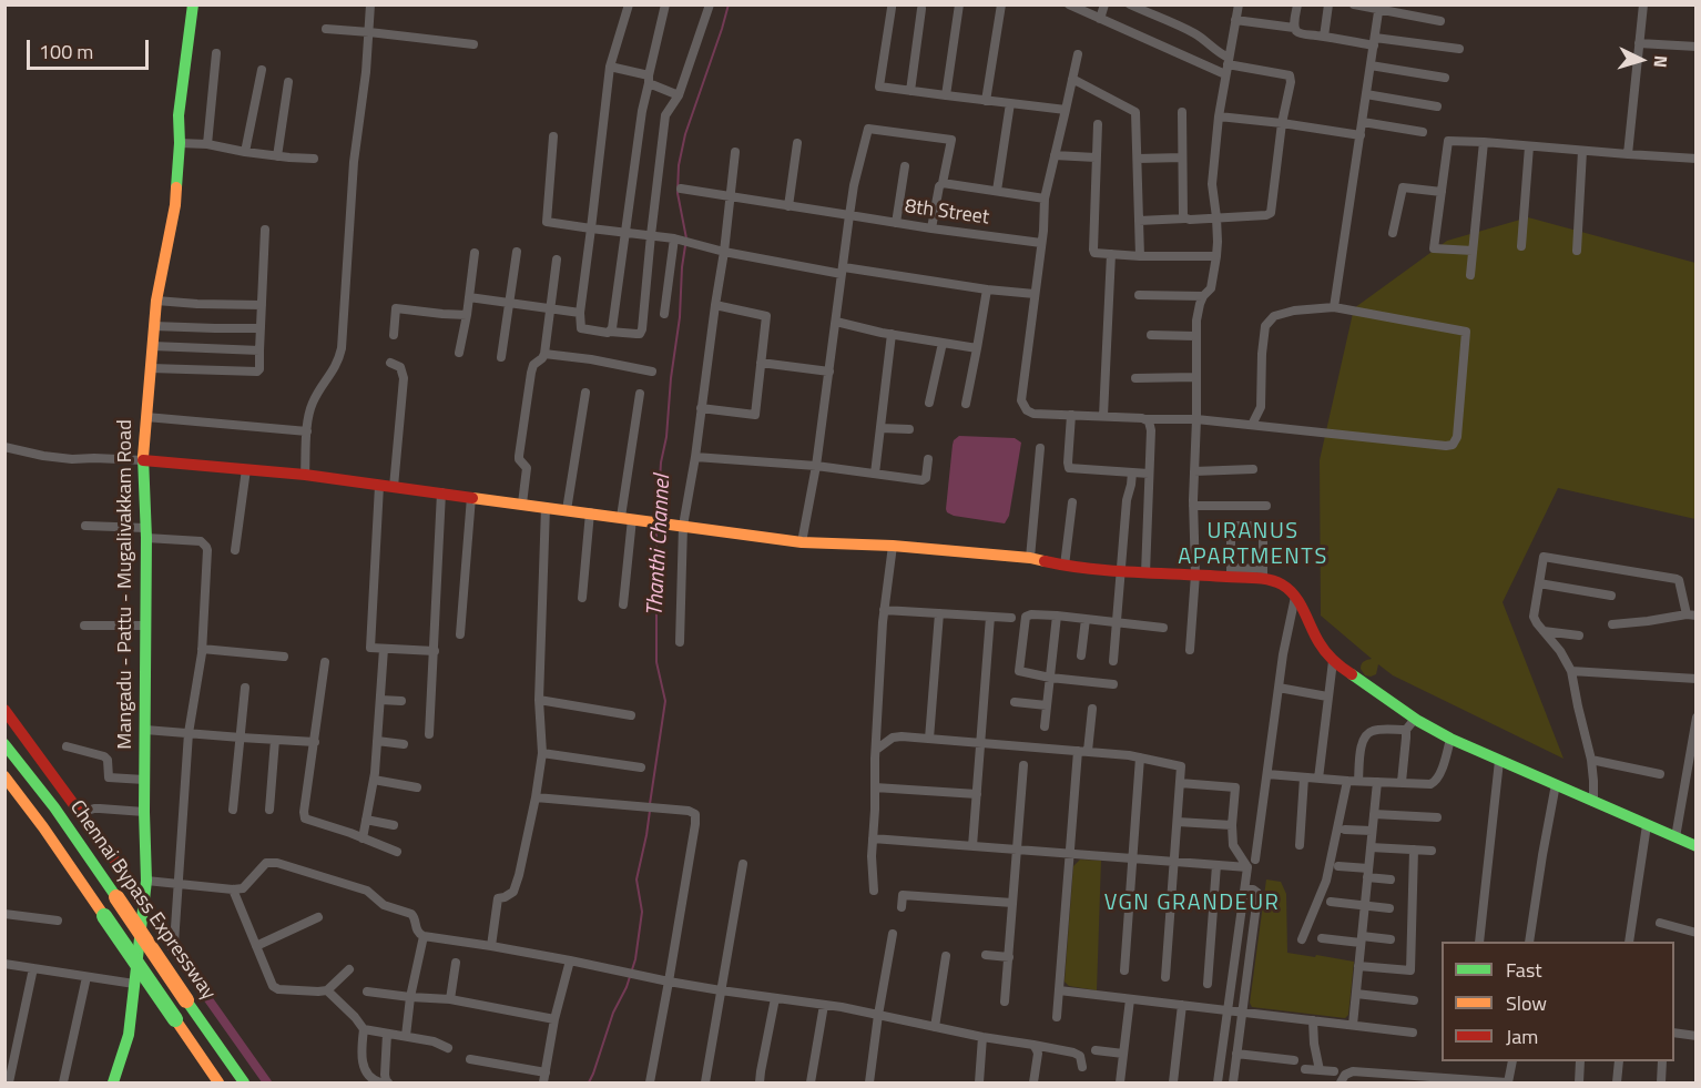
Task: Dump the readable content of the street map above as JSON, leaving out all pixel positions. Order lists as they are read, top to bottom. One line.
{"streets":{"main road":["Mangadu - Pattu - Mugalivakkam Road","Chennai Bypass Expressway"],"street":["8th Street"]},"districts":["URANUS APARTMENTS","VGN GRANDEUR"],"water":["Thanthi Channel"],"legend":["Fast","Slow","Jam"],"scale_bar":"100 m","north":"right"}
